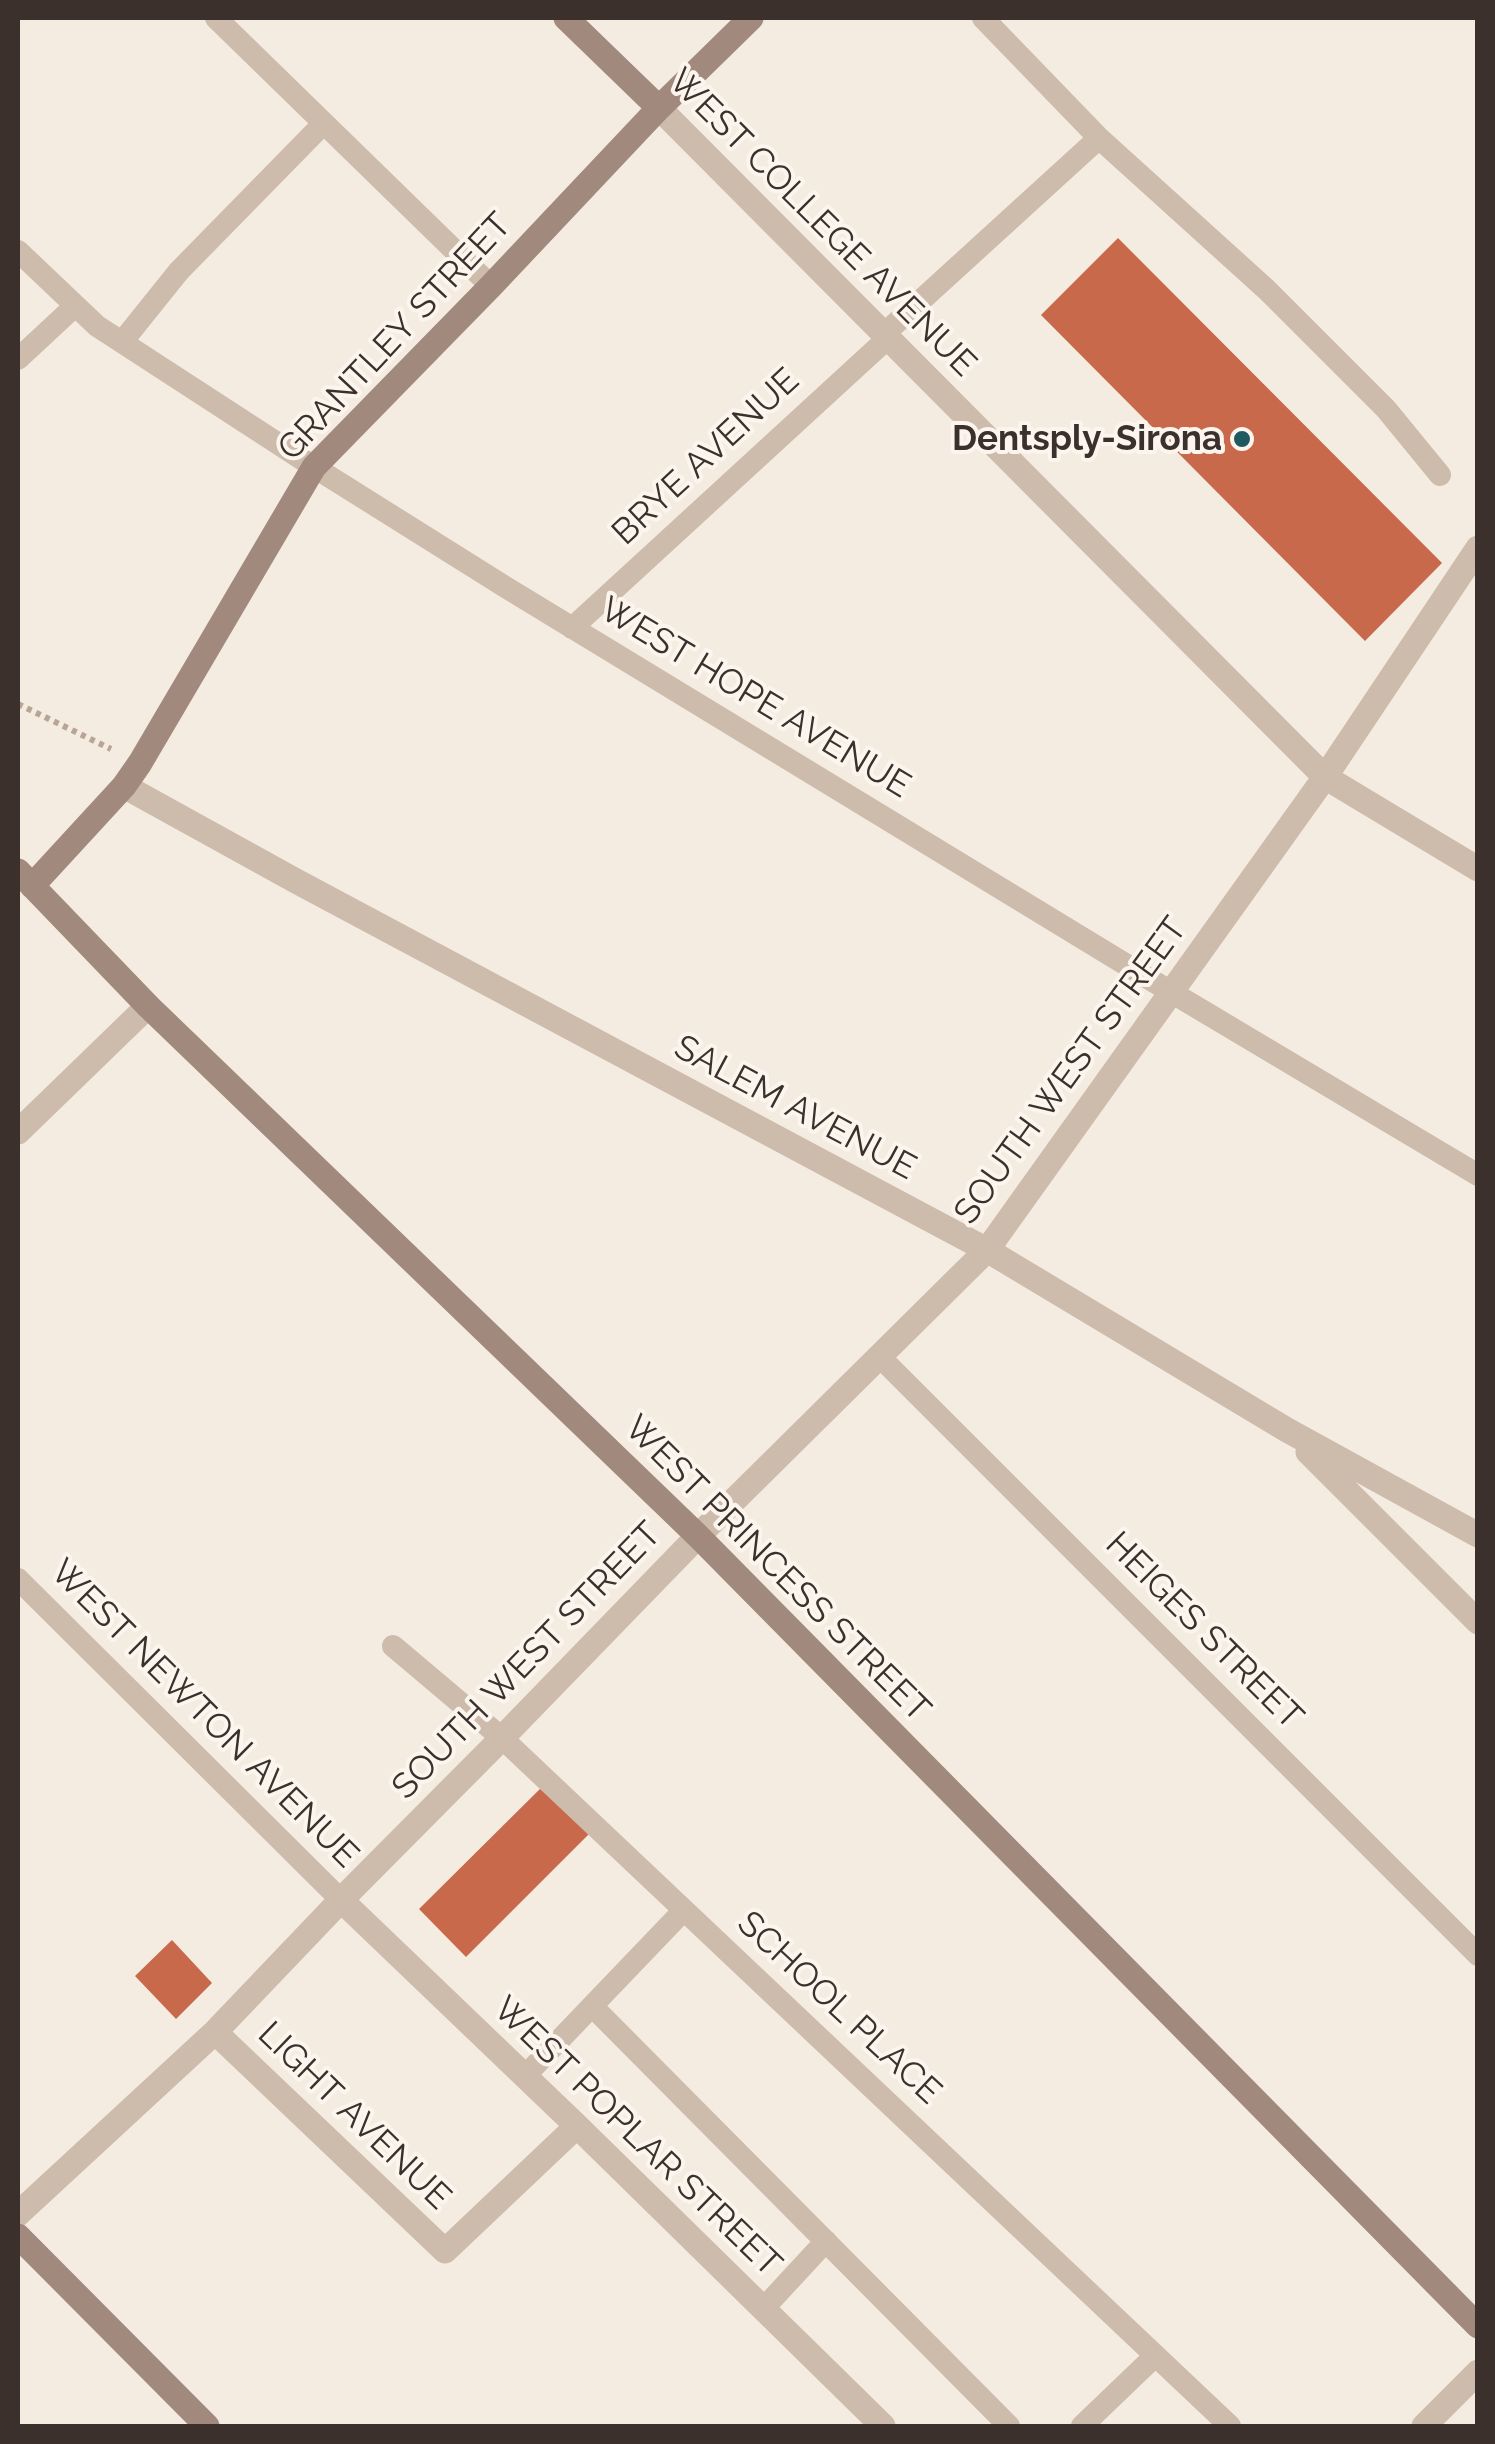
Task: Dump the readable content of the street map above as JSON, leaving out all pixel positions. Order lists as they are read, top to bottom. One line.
{"streets":{"street":["WEST COLLEGE AVENUE","GRANTLEY STREET","SOUTH WEST STREET","SALEM AVENUE","WEST PRINCESS STREET","LIGHT AVENUE","WEST POPLAR STREET"],"lane":["BRYE AVENUE","WEST HOPE AVENUE","HEIGES STREET","WEST NEWTON AVENUE","SCHOOL PLACE"]},"crossings":[["WEST COLLEGE AVENUE","GRANTLEY STREET"],["WEST COLLEGE AVENUE","BRYE AVENUE"],["WEST COLLEGE AVENUE","SOUTH WEST STREET"],["GRANTLEY STREET","WEST HOPE AVENUE"],["GRANTLEY STREET","SALEM AVENUE"],["GRANTLEY STREET","WEST PRINCESS STREET"],["BRYE AVENUE","WEST HOPE AVENUE"],["WEST HOPE AVENUE","SOUTH WEST STREET"],["SOUTH WEST STREET","SALEM AVENUE"],["SOUTH WEST STREET","WEST PRINCESS STREET"],["SOUTH WEST STREET","HEIGES STREET"],["SOUTH WEST STREET","WEST NEWTON AVENUE"],["SOUTH WEST STREET","SCHOOL PLACE"],["SOUTH WEST STREET","LIGHT AVENUE"],["SOUTH WEST STREET","WEST POPLAR STREET"],["WEST NEWTON AVENUE","WEST POPLAR STREET"],["LIGHT AVENUE","WEST POPLAR STREET"]],"places":["Dentsply-Sirona"]}
